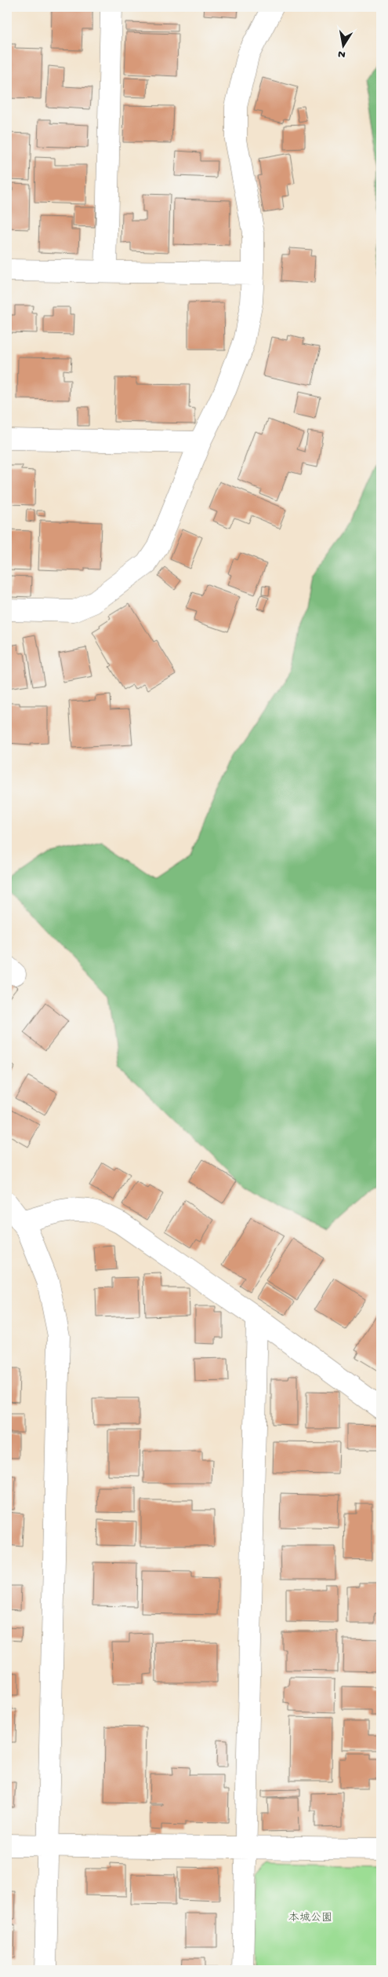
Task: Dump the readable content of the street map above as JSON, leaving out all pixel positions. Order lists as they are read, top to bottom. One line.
{"parks":["本城公園"],"north":"bottom"}
